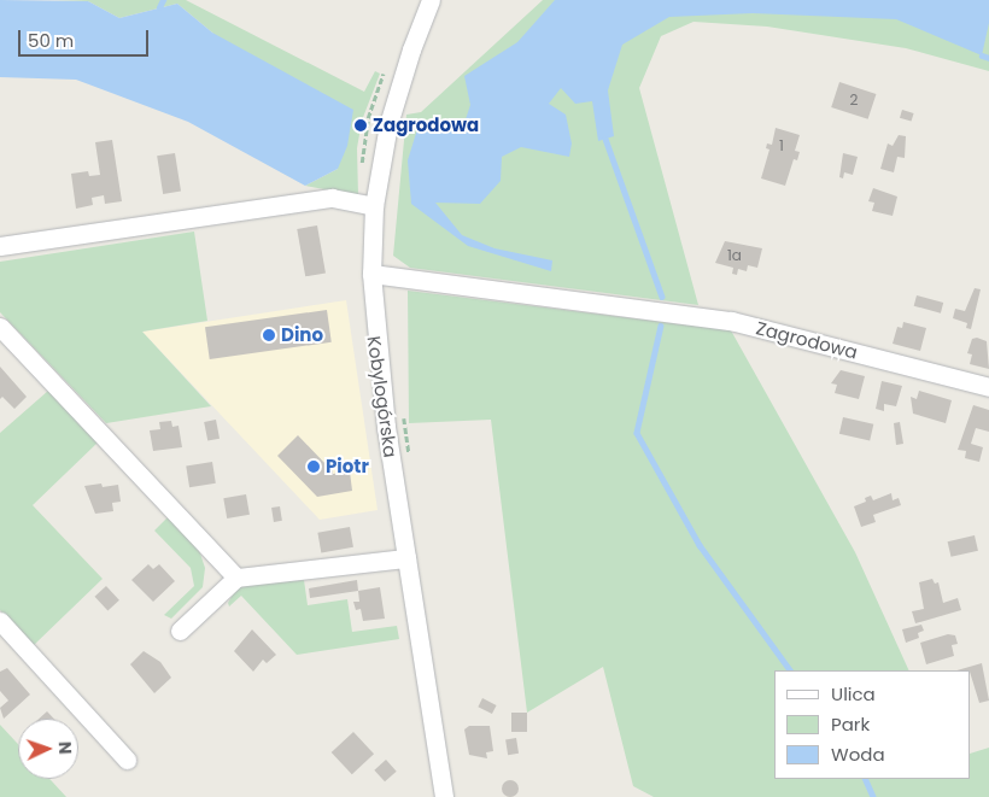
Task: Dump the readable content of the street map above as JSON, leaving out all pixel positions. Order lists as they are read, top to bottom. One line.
{"streets":{"street":["Zagrodowa","Kobylogórska"]},"crossings":[["Zagrodowa","Kobylogórska"]],"places":["Zagrodowa","Dino","Piotr"],"house_numbers":["2","1","1a"],"legend":["Ulica","Park","Woda"],"scale_bar":"50 m","north":"right"}
